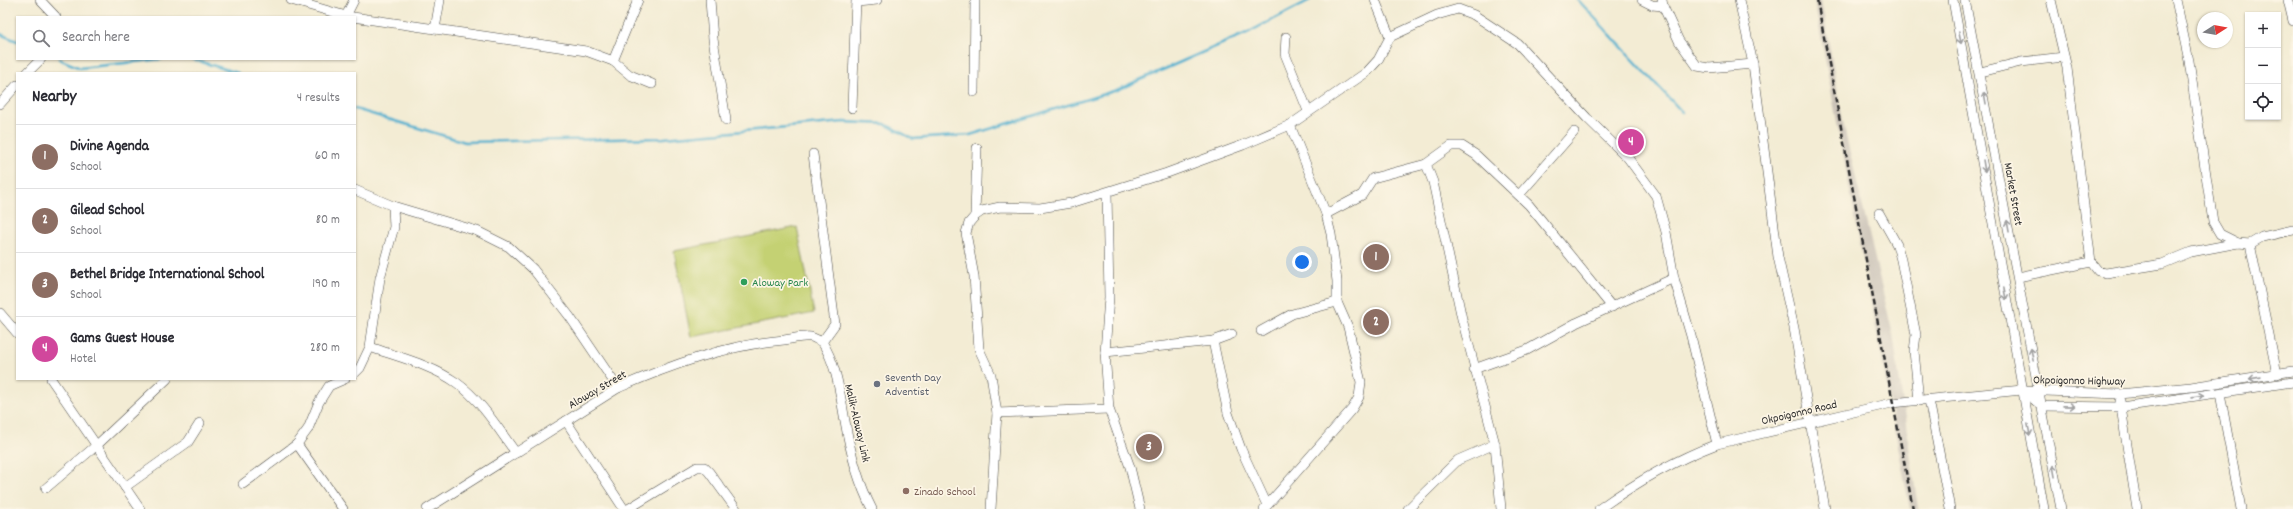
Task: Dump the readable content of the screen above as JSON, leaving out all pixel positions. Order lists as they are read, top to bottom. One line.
{"streets":{"street":["Market Street","Okpoigonno Highway","Aloway Street","Okpoigonno Road","Malik-Aloway Link"]},"crossings":[["Market Street","Okpoigonno Highway"],["Market Street","Okpoigonno Road"],["Okpoigonno Highway","Okpoigonno Road"],["Aloway Street","Malik-Aloway Link"]],"places":["Aloway Park","Seventh Day Adventist","Zinado School"],"north":"right","page":{"map_buttons":["+","−"],"search":"Search here","heading":["Nearby","4 results"],"list":[{"mark":"1","name":"Divine Agenda","note":"School","value":"60 m"},{"mark":"2","name":"Gilead School","note":"School","value":"80 m"},{"mark":"3","name":"Bethel Bridge International School","note":"School","value":"190 m"},{"mark":"4","name":"Gams Guest House","note":"Hotel","value":"280 m"}],"pins":["4","1","2","3"]}}
